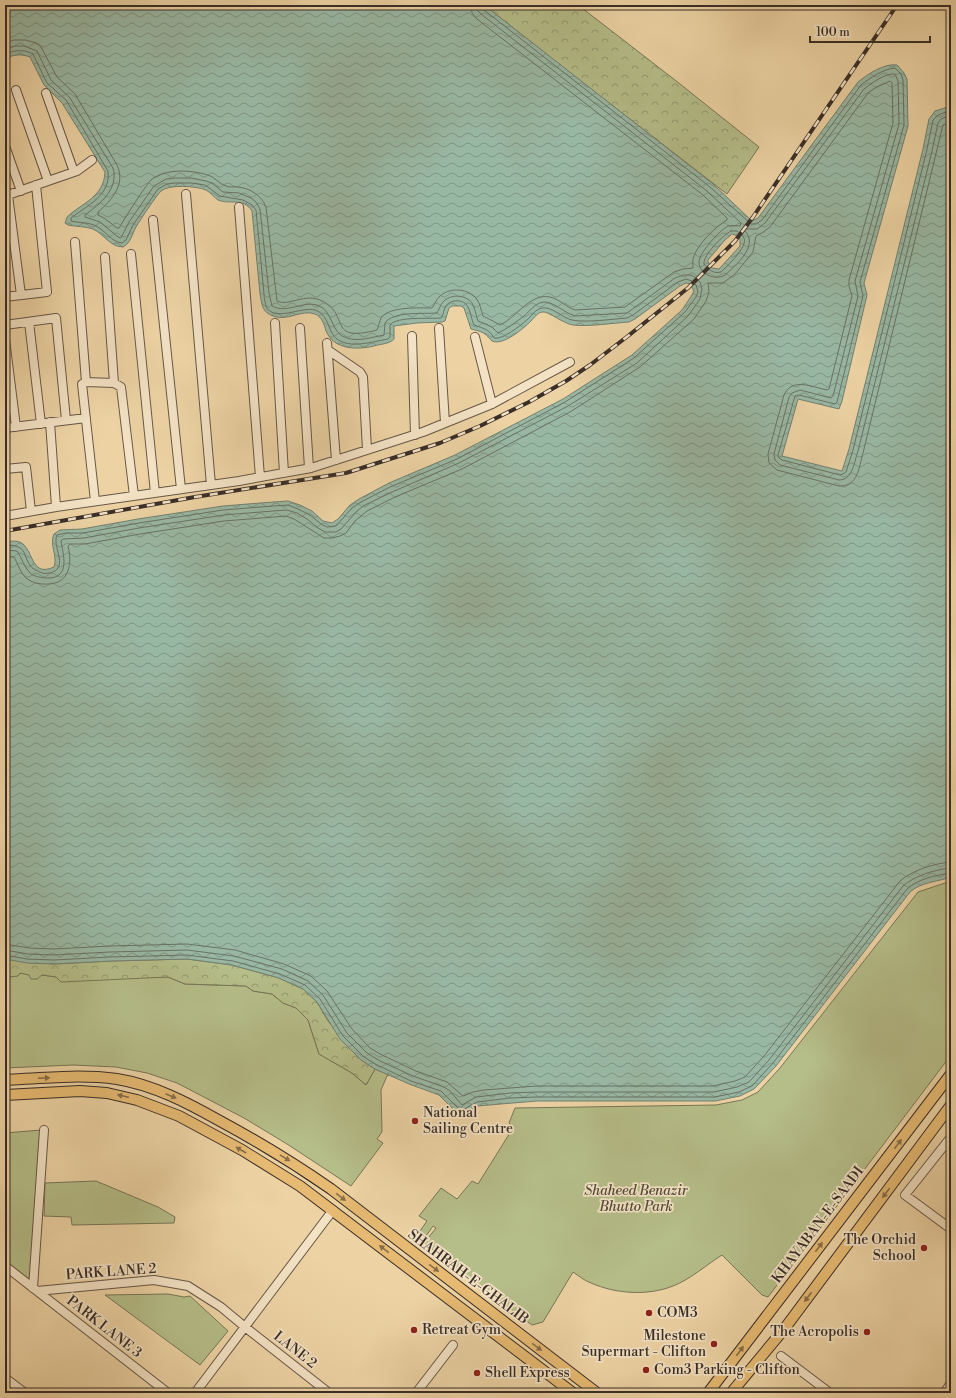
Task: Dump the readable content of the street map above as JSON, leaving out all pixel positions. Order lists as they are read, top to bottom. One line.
{"streets":{"main road":["KHAYABAN-E-SAADI","SHAHRAH-E-GHALIB"],"street":["PARK LANE 2","PARK LANE 3","LANE 2"]},"crossings":[["PARK LANE 2","PARK LANE 3"],["PARK LANE 2","LANE 2"]],"parks":["Shaheed Benazir Bhutto Park"],"places":["National Sailing Centre","The Orchid School","COM3","Retreat Gym","The Acropolis","Milestone Supermart - Clifton","Com3 Parking - Clifton","Shell Express"],"scale_bar":"100 m"}
